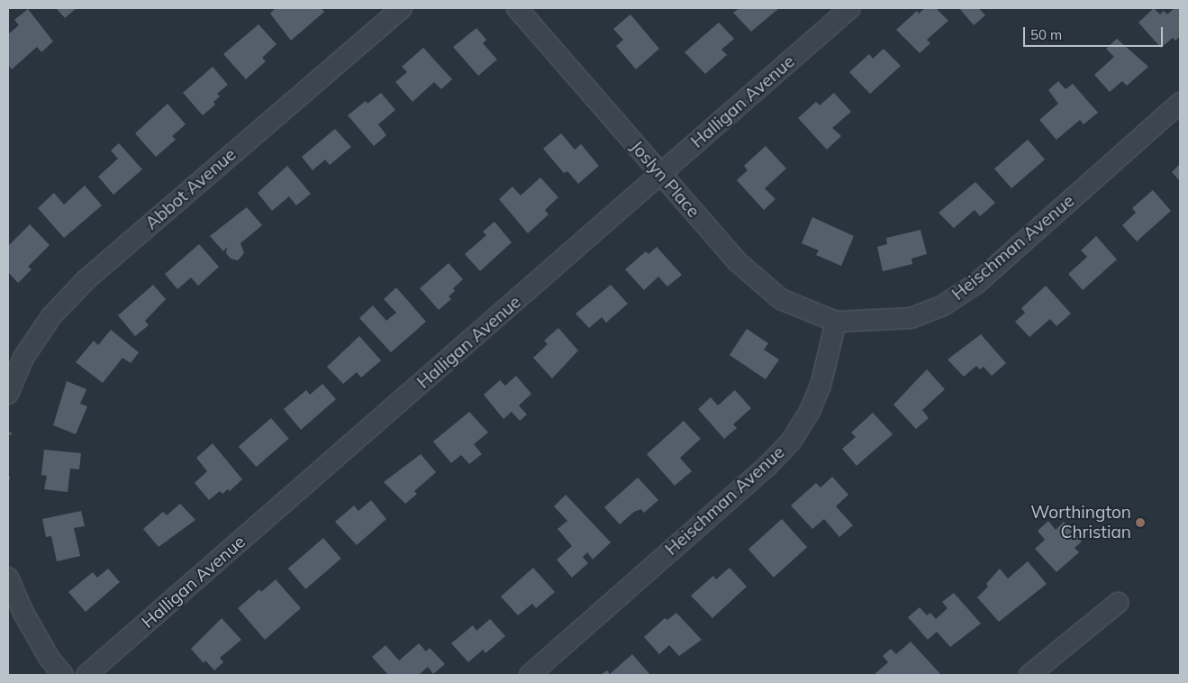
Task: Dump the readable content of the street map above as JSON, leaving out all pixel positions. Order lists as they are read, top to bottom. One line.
{"streets":{"street":["Halligan Avenue","Joslyn Place","Abbot Avenue","Heischman Avenue"]},"crossings":[["Halligan Avenue","Joslyn Place"],["Joslyn Place","Heischman Avenue"]],"places":["Worthington Christian"],"scale_bar":"50 m"}
